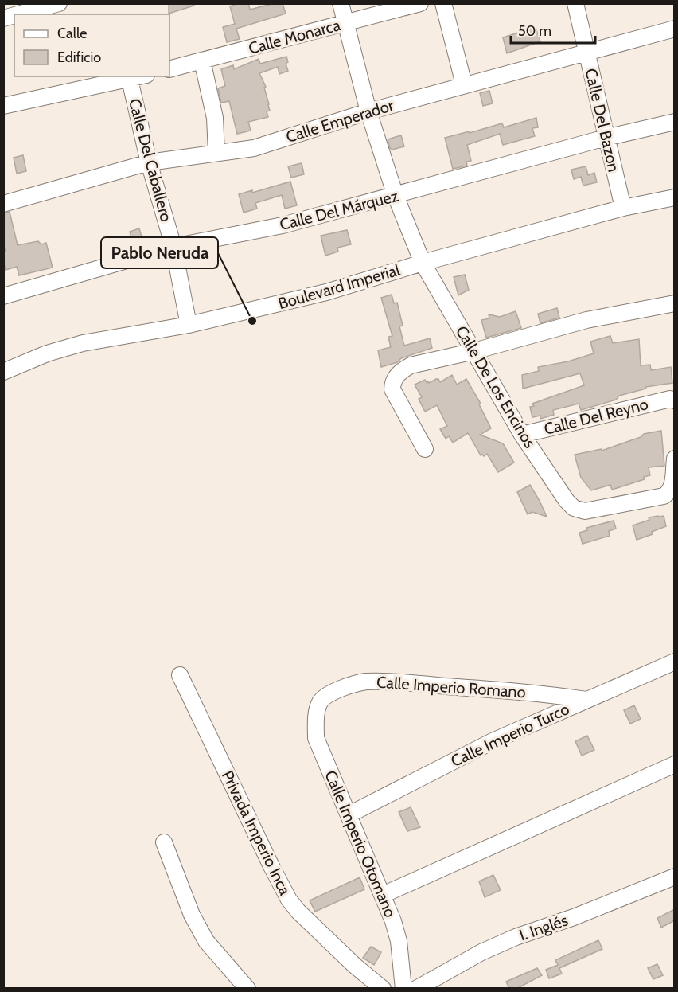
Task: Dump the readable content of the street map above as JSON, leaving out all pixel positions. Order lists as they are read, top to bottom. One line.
{"streets":{"street":["Calle Monarca","Calle Del Bazon","Calle Emperador","Calle Del Caballero","Calle Del Márquez","Boulevard Imperial","Calle De Los Encinos","Calle Del Reyno","Calle Imperio Romano","Calle Imperio Turco","Privada Imperio Inca","Calle Imperio Otomano","I. Inglés"]},"crossings":[["Calle Del Bazon","Calle Emperador"],["Calle Del Bazon","Calle Del Márquez"],["Calle Del Bazon","Boulevard Imperial"],["Calle Emperador","Calle Del Caballero"],["Calle Del Caballero","Calle Del Márquez"],["Calle Del Caballero","Boulevard Imperial"],["Boulevard Imperial","Calle De Los Encinos"],["Calle De Los Encinos","Calle Del Reyno"],["Calle Imperio Romano","Calle Imperio Turco"],["Calle Imperio Romano","Calle Imperio Otomano"],["Calle Imperio Turco","Calle Imperio Otomano"]],"places":["Pablo Neruda"],"legend":["Calle","Edificio"],"scale_bar":"50 m"}
